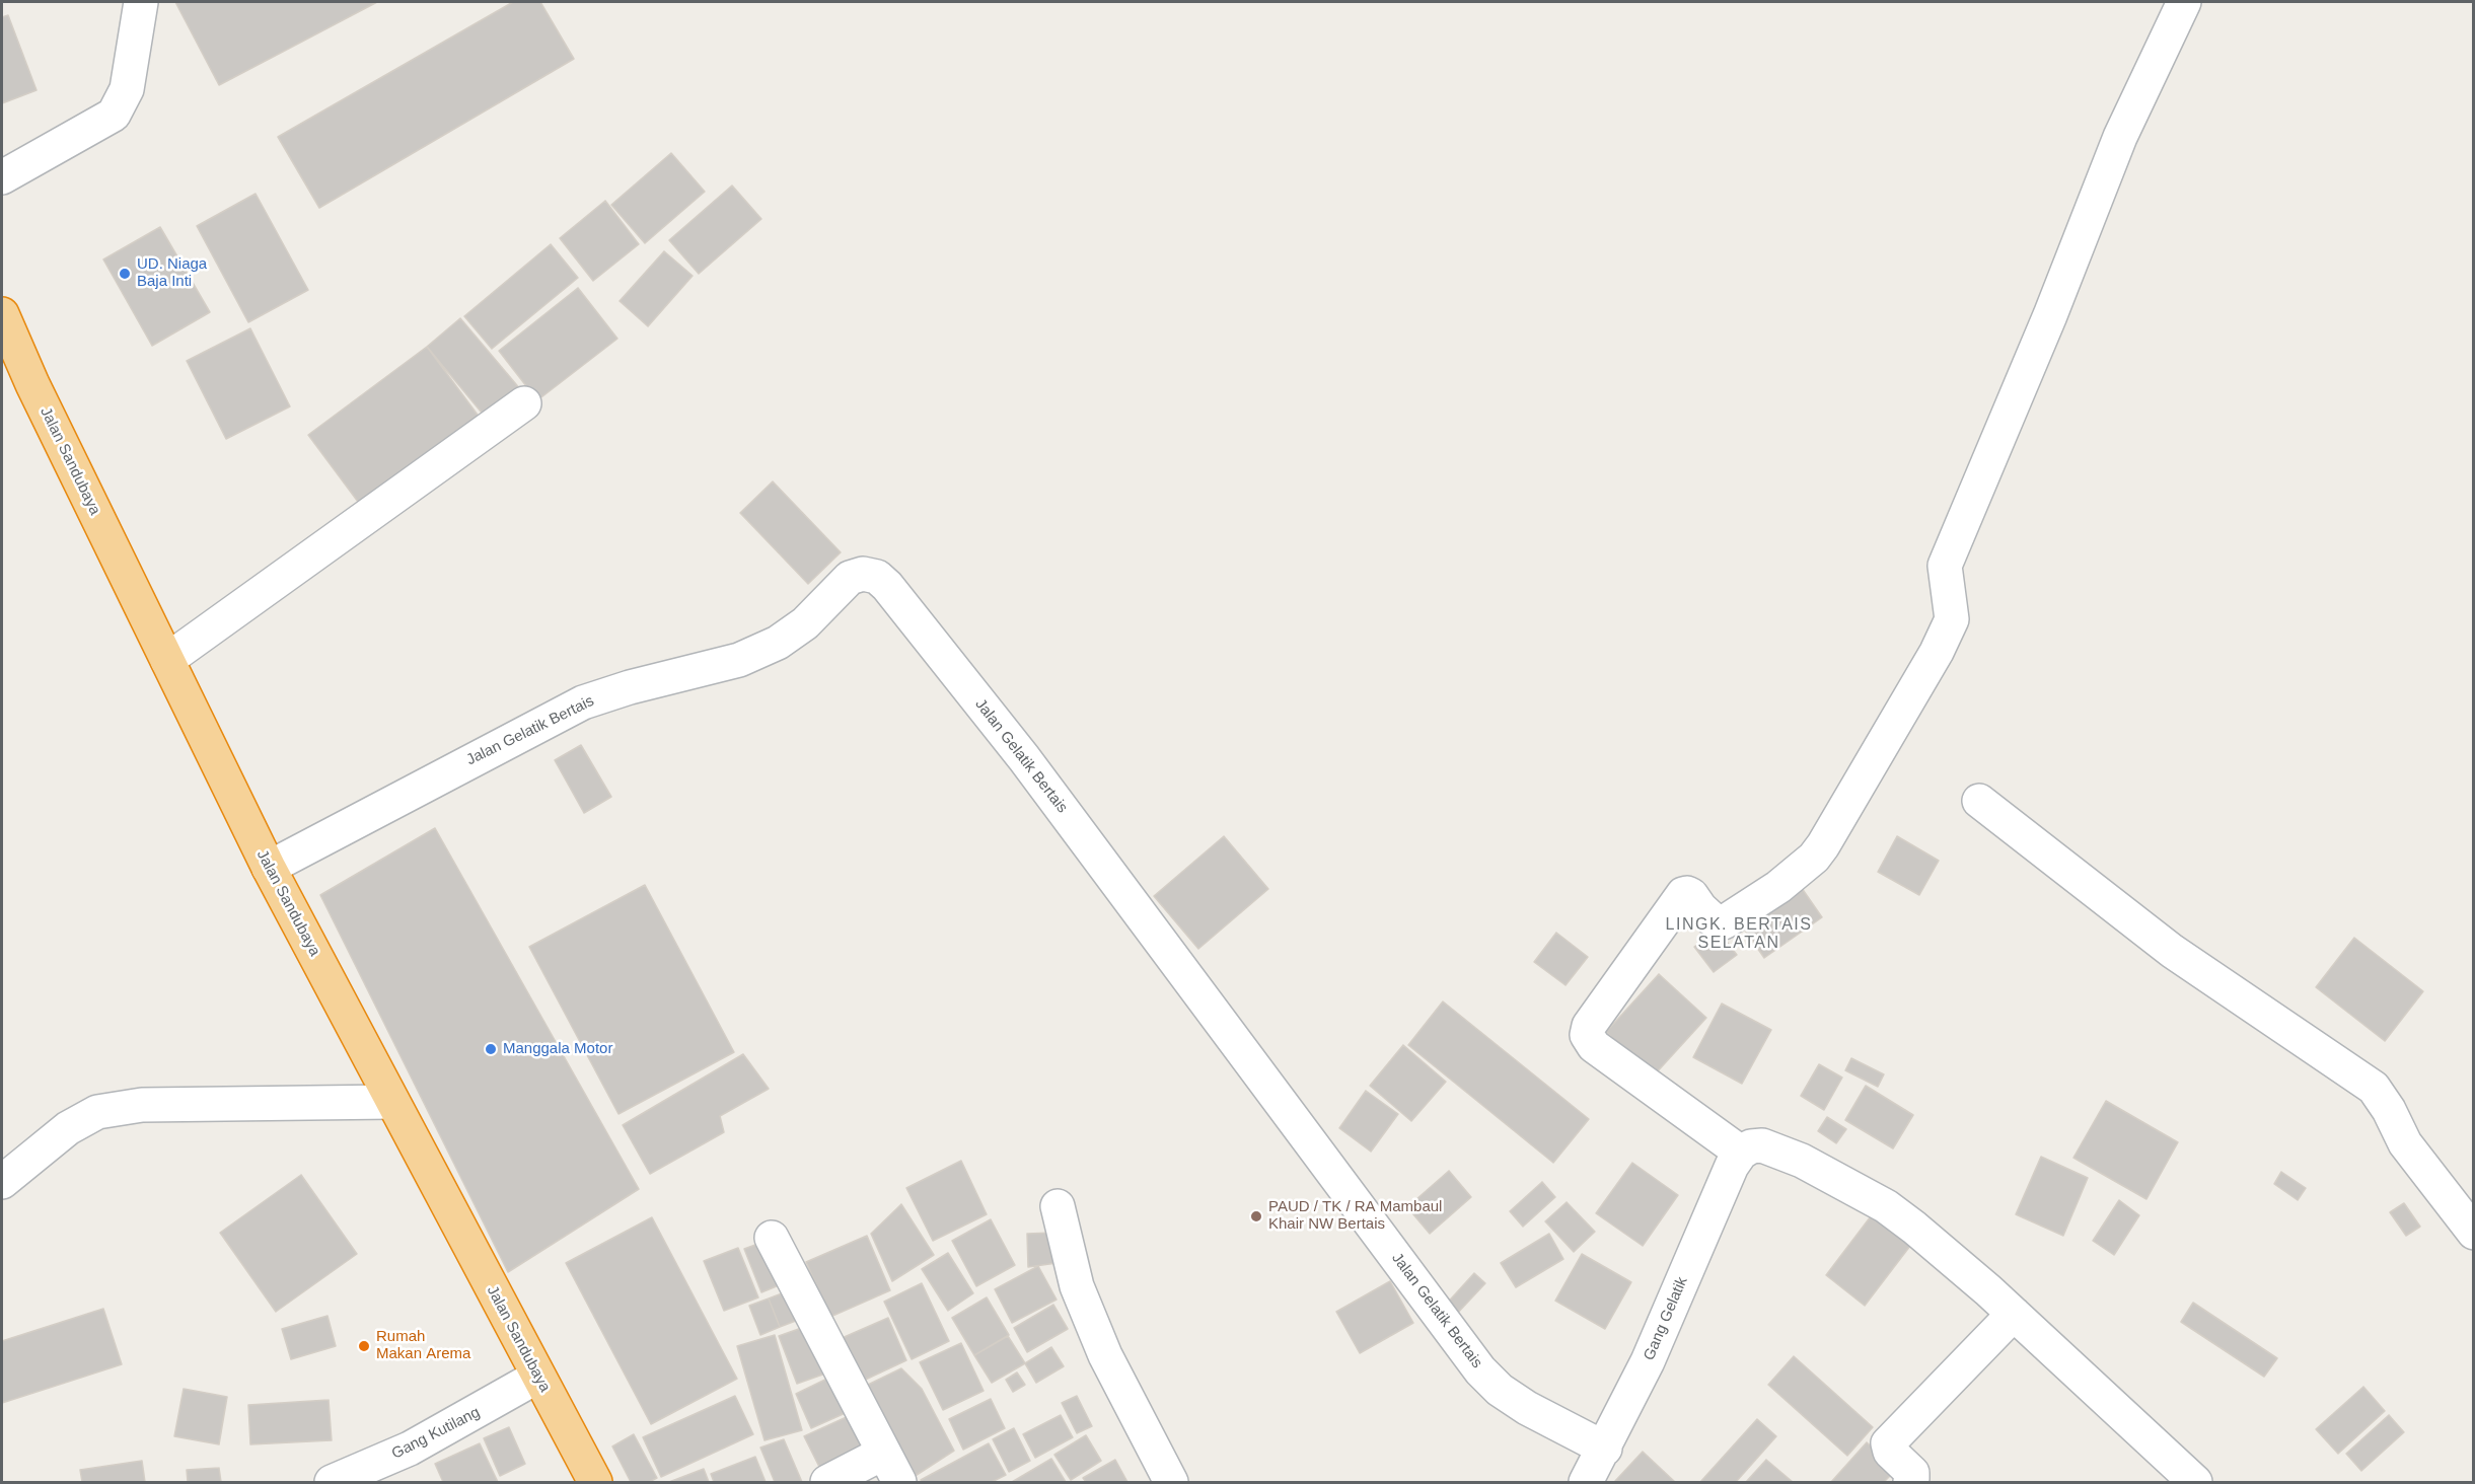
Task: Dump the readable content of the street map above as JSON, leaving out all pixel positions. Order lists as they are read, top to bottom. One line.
{"streets":{"highway":["Jalan Sandubaya"],"street":["Jalan Gelatik Bertais","Gang Gelatik","Gang Kutilang"]},"crossings":[["Jalan Sandubaya","Jalan Gelatik Bertais"],["Jalan Sandubaya","Gang Kutilang"],["Jalan Gelatik Bertais","Gang Gelatik"]],"districts":["LINGK. BERTAIS SELATAN"],"places":["UD. Niaga Baja Inti","Manggala Motor","PAUD / TK / RA Mambaul Khair NW Bertais","Rumah Makan Arema"]}
